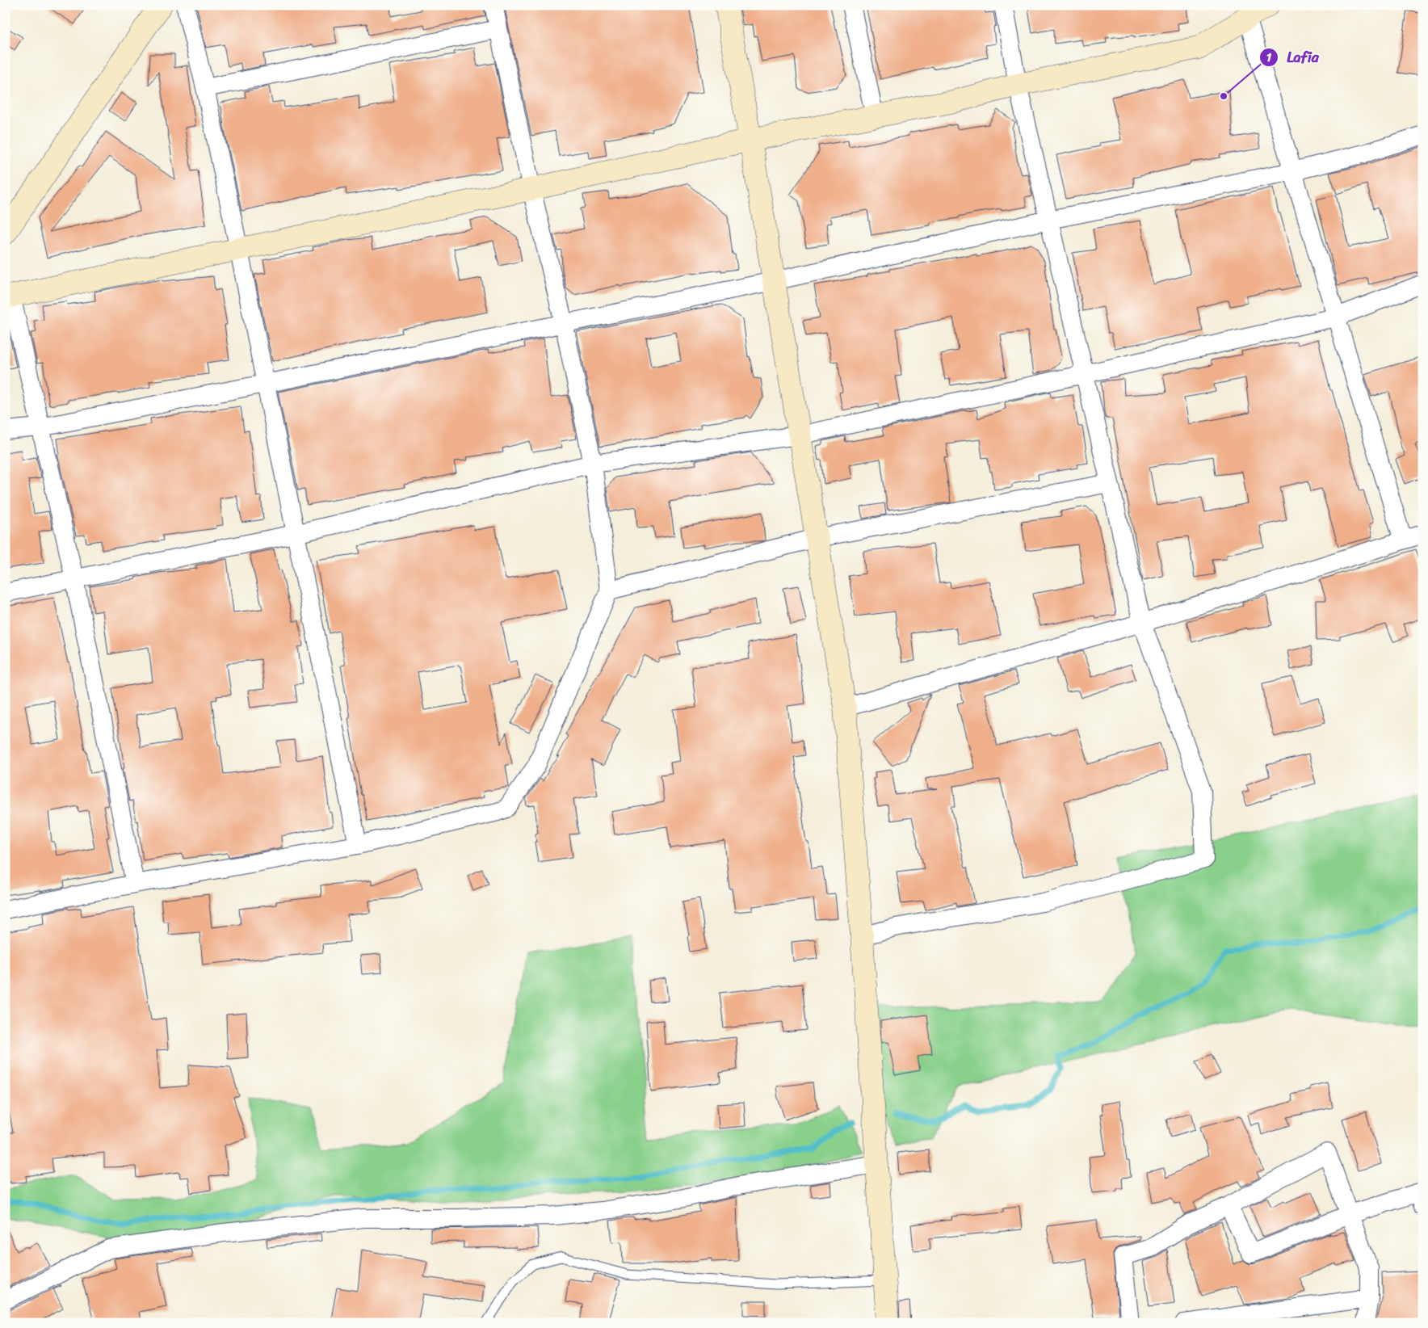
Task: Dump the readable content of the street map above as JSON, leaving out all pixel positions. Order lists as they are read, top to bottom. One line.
{"places":["Lafia"]}
